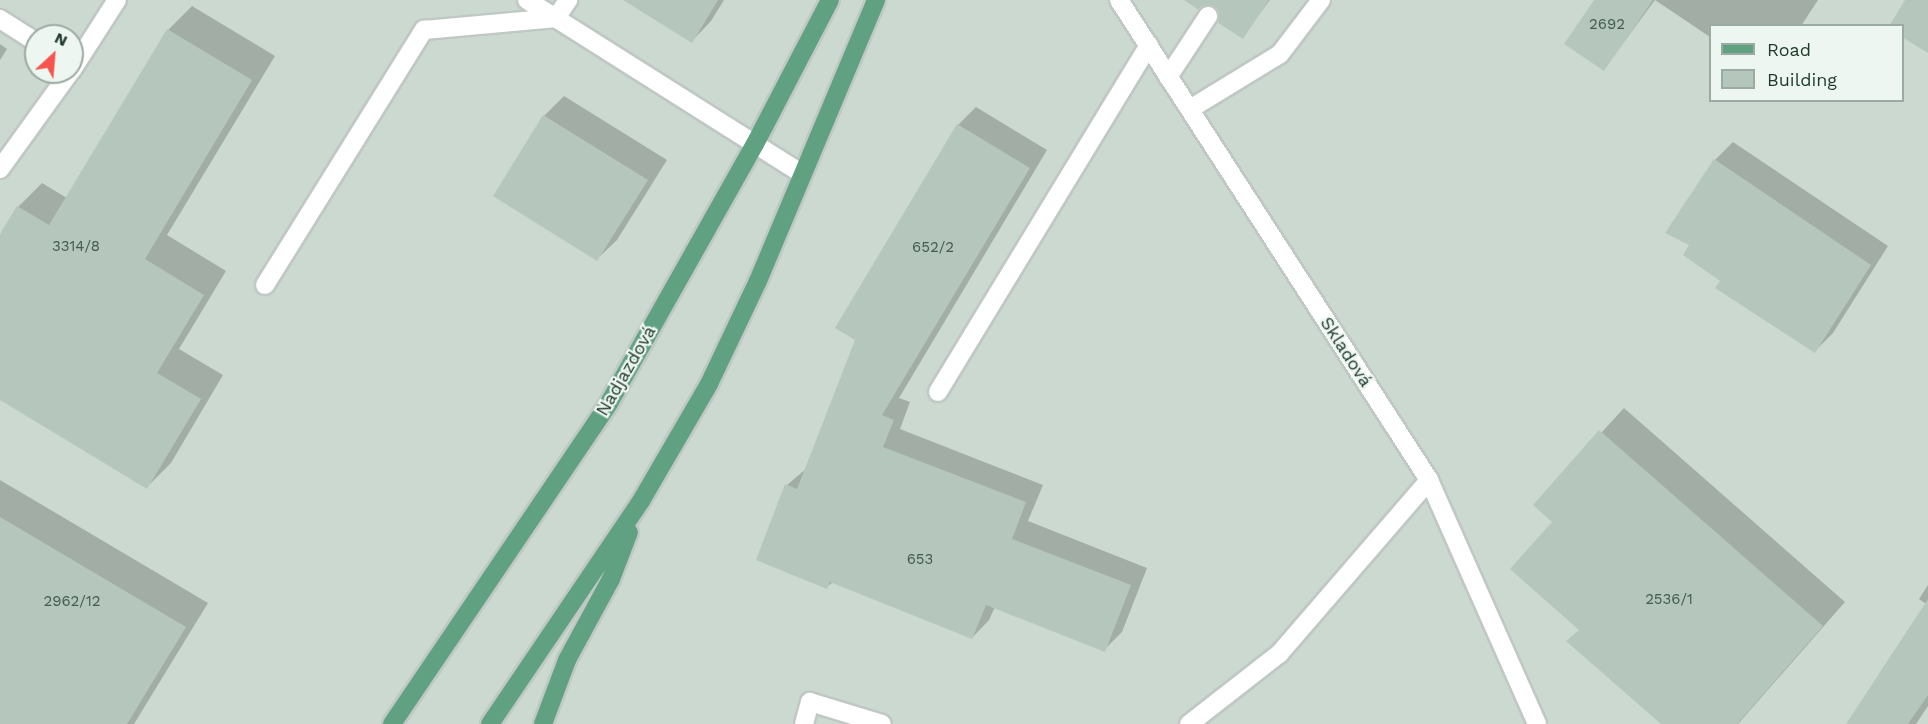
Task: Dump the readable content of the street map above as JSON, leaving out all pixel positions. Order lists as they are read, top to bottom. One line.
{"streets":{"main road":["Nadjazdová"],"street":["Skladová"]},"house_numbers":["2692","3314/8","652/2","653","2536/1","2962/12"],"legend":["Road","Building"],"north":"top right"}
